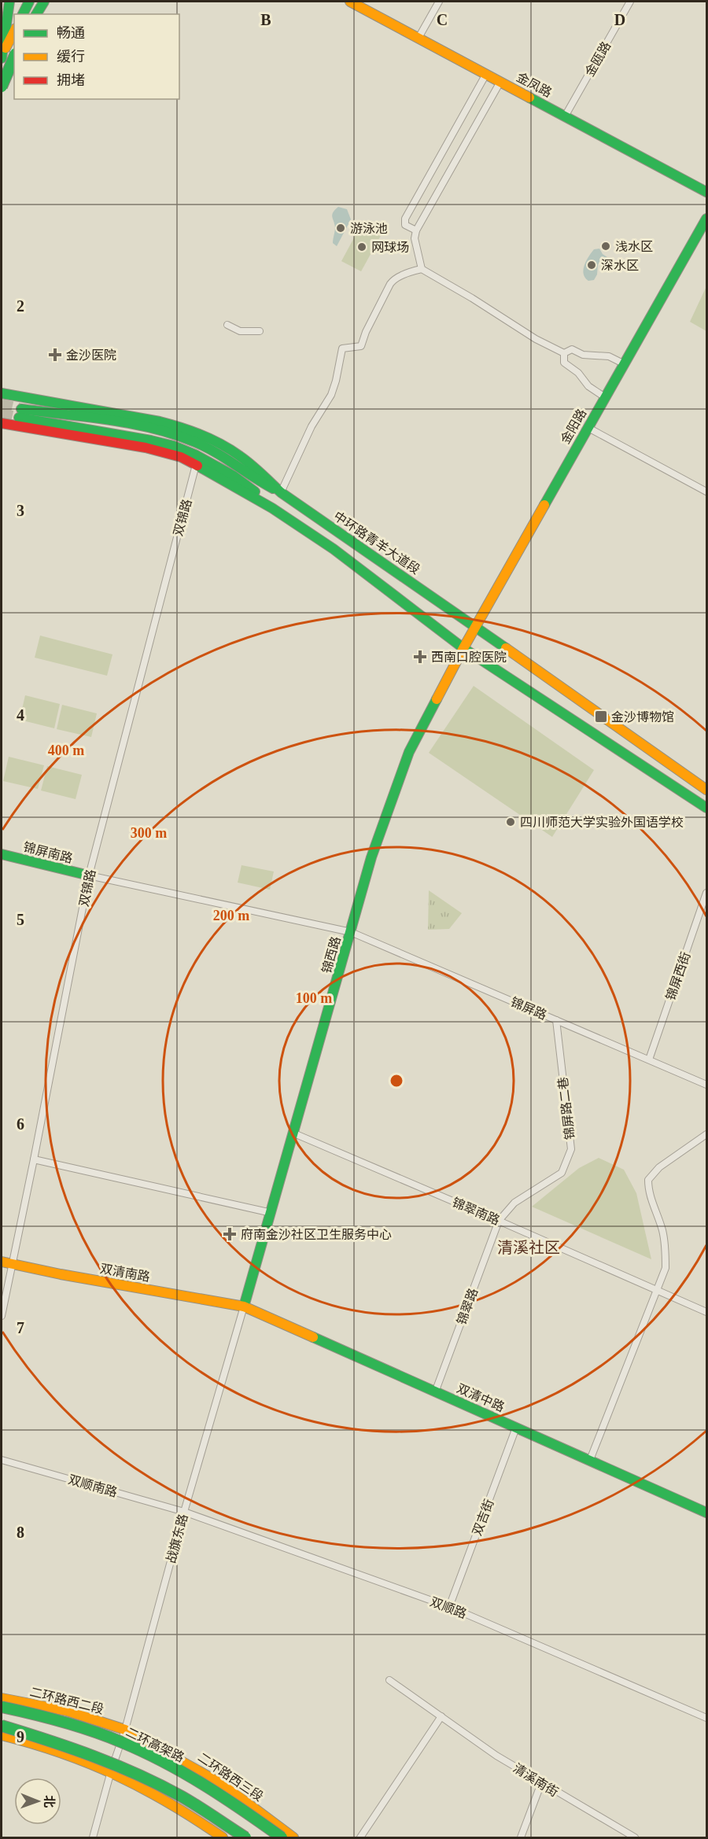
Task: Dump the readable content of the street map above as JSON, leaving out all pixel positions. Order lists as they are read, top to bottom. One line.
{"streets":{"main road":["金凤路","金阳路","中环路青羊大道段","锦屏南路","锦西路","双清南路","双清中路","二环路西二段","二环高架路","二环路西三段"],"street":["金瓯路","双锦路","锦屏西街","锦屏路","锦屏路二巷","锦翠南路","锦翠路","双顺南路","双吉街","战旗东路","双顺路","清溪南街"]},"crossings":[["金瓯路","金凤路"],["金阳路","中环路青羊大道段"],["金阳路","锦西路"],["双锦路","锦屏南路"],["双锦路","锦屏路"],["双锦路","双清南路"],["锦屏南路","锦屏路"],["锦西路","锦屏路"],["锦西路","锦翠南路"],["锦西路","双清南路"],["锦西路","双清中路"],["锦西路","战旗东路"],["锦屏西街","锦屏路"],["锦屏路","锦屏路二巷"],["锦屏路二巷","锦翠南路"],["锦屏路二巷","锦翠路"],["锦翠南路","锦翠路"],["双清南路","双清中路"],["双清南路","战旗东路"],["锦翠路","双清中路"],["双清中路","双吉街"],["双清中路","战旗东路"],["双顺南路","战旗东路"],["双顺南路","双顺路"],["双吉街","双顺路"],["战旗东路","双顺路"],["战旗东路","二环路西二段"],["战旗东路","二环路西三段"],["二环路西二段","二环路西三段"]],"districts":["清溪社区"],"places":{"other":["游泳池","浅水区","网球场","深水区","四川师范大学实验外国语学校"],"health":["金沙医院","西南口腔医院","府南金沙社区卫生服务中心"],"transit":["金沙博物馆"]},"legend":["畅通","缓行","拥堵"],"north":"right","grid":{"columns":["B","C","D"],"rows":["2","3","4","5","6","7","8","9"]},"rings":["400 m","300 m","200 m","100 m"]}
